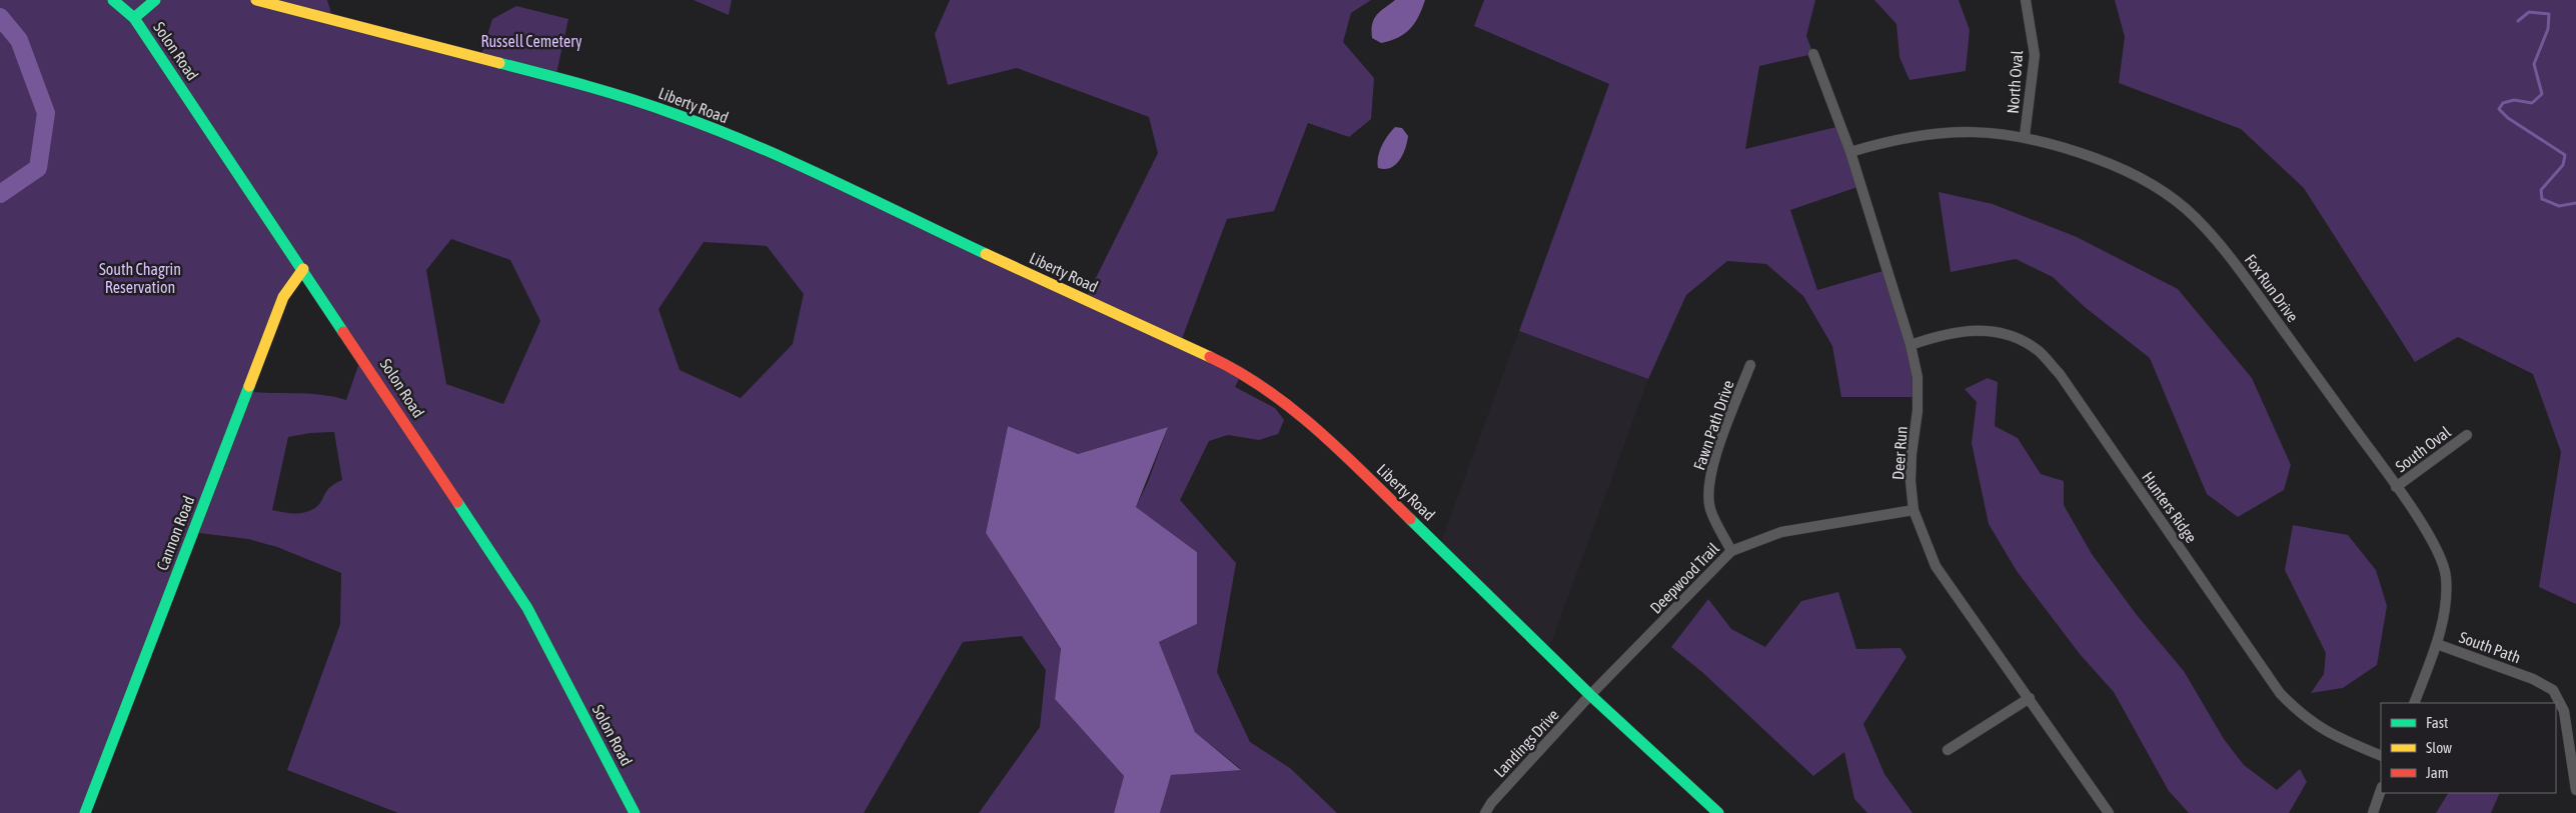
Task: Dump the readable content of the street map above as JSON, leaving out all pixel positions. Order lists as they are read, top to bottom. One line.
{"streets":{"street":["Solon Road","North Oval","Liberty Road","Fox Run Drive","Fawn Path Drive","South Oval","Deer Run","Hunters Ridge","Cannon Road","Deepwood Trail","South Path","Landings Drive"]},"crossings":[["Solon Road","Cannon Road"],["North Oval","Fox Run Drive"],["Liberty Road","Deepwood Trail"],["Liberty Road","Landings Drive"],["Fox Run Drive","South Oval"],["Fox Run Drive","Deer Run"],["Fox Run Drive","South Path"],["Fawn Path Drive","Deepwood Trail"],["Deer Run","Hunters Ridge"],["Deer Run","Deepwood Trail"],["Deepwood Trail","Landings Drive"]],"parks":["Russell Cemetery","South Chagrin Reservation"],"legend":["Fast","Slow","Jam"]}
